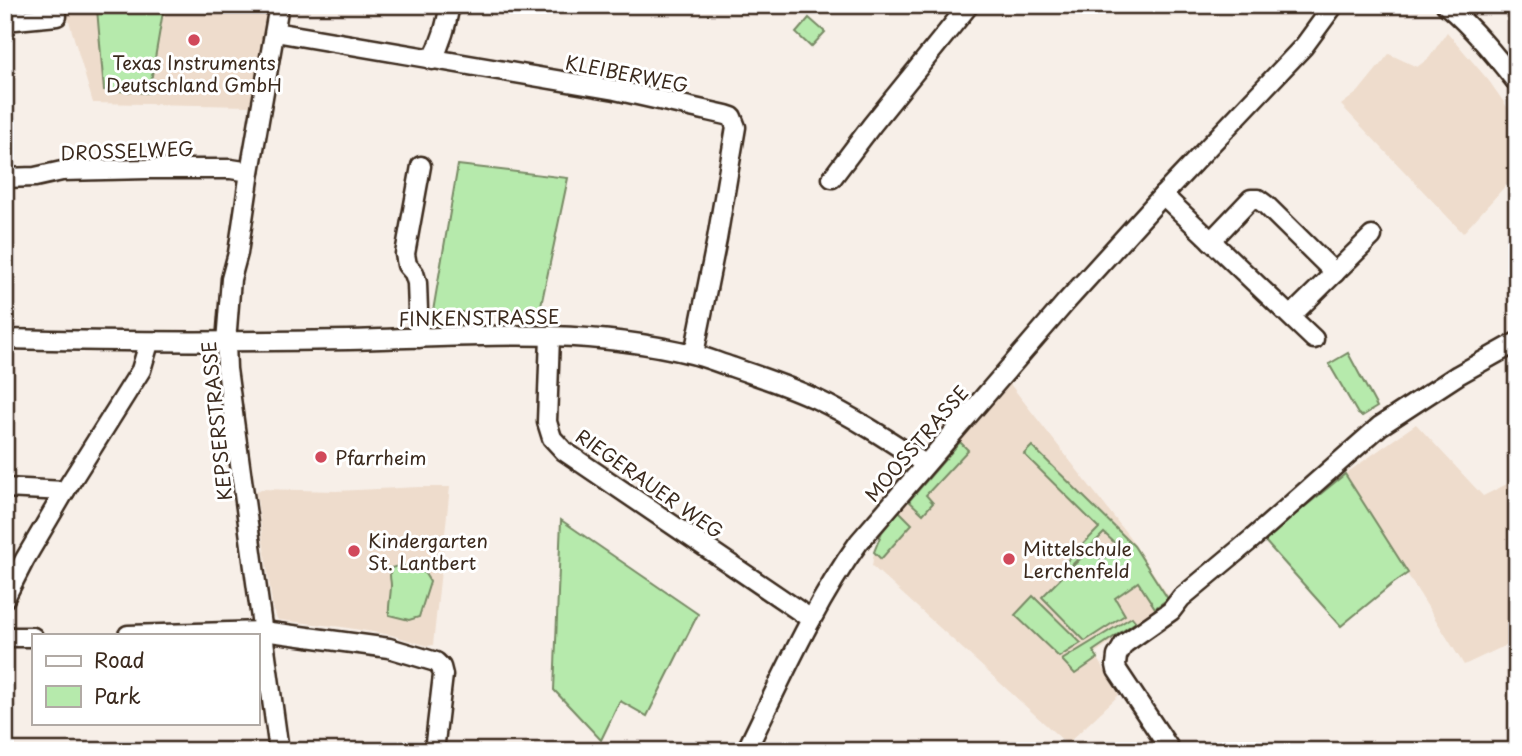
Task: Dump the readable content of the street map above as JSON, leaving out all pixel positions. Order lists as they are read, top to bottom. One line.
{"streets":{"street":["KLEIBERWEG","DROSSELWEG","FINKENSTRASSE","KEPSERSTRASSE","MOOSSTRASSE","RIEGERAUER WEG"]},"crossings":[["KLEIBERWEG","FINKENSTRASSE"],["KLEIBERWEG","KEPSERSTRASSE"],["DROSSELWEG","KEPSERSTRASSE"],["FINKENSTRASSE","KEPSERSTRASSE"],["FINKENSTRASSE","MOOSSTRASSE"],["FINKENSTRASSE","RIEGERAUER WEG"],["MOOSSTRASSE","RIEGERAUER WEG"]],"places":["Texas Instruments Deutschland GmbH","Pfarrheim","Kindergarten St. Lantbert","Mittelschule Lerchenfeld"],"legend":["Road","Park"]}
